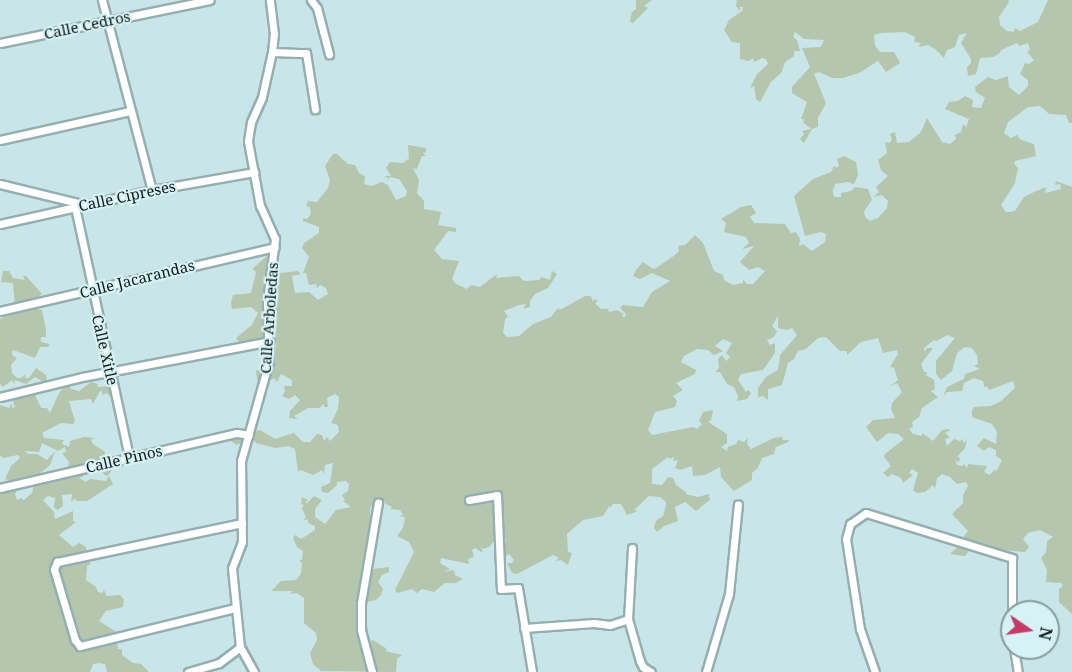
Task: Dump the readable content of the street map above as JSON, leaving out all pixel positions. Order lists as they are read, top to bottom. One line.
{"streets":{"street":["Calle Cedros","Calle Cipreses","Calle Jacarandas","Calle Arboledas","Calle Xitle","Calle Pinos"]},"crossings":[["Calle Cipreses","Calle Arboledas"],["Calle Cipreses","Calle Xitle"],["Calle Jacarandas","Calle Arboledas"],["Calle Jacarandas","Calle Xitle"],["Calle Arboledas","Calle Pinos"],["Calle Xitle","Calle Pinos"]],"north":"right"}
